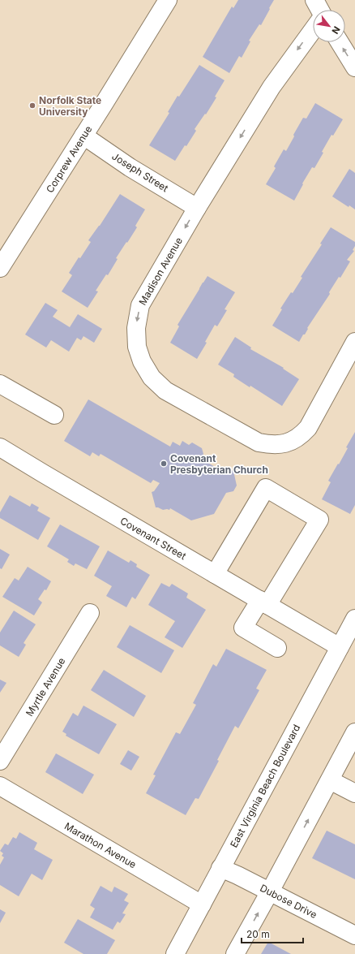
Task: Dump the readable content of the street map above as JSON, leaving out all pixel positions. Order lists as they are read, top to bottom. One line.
{"streets":{"street":["Corprew Avenue","Joseph Street","Madison Avenue","Covenant Street","Myrtle Avenue","East Virginia Beach Boulevard","Marathon Avenue","Dubose Drive"]},"crossings":[["Corprew Avenue","Joseph Street"],["Joseph Street","Madison Avenue"],["Covenant Street","East Virginia Beach Boulevard"],["East Virginia Beach Boulevard","Marathon Avenue"],["East Virginia Beach Boulevard","Dubose Drive"]],"places":["Norfolk State University","Covenant Presbyterian Church"],"scale_bar":"20 m","north":"bottom right"}
